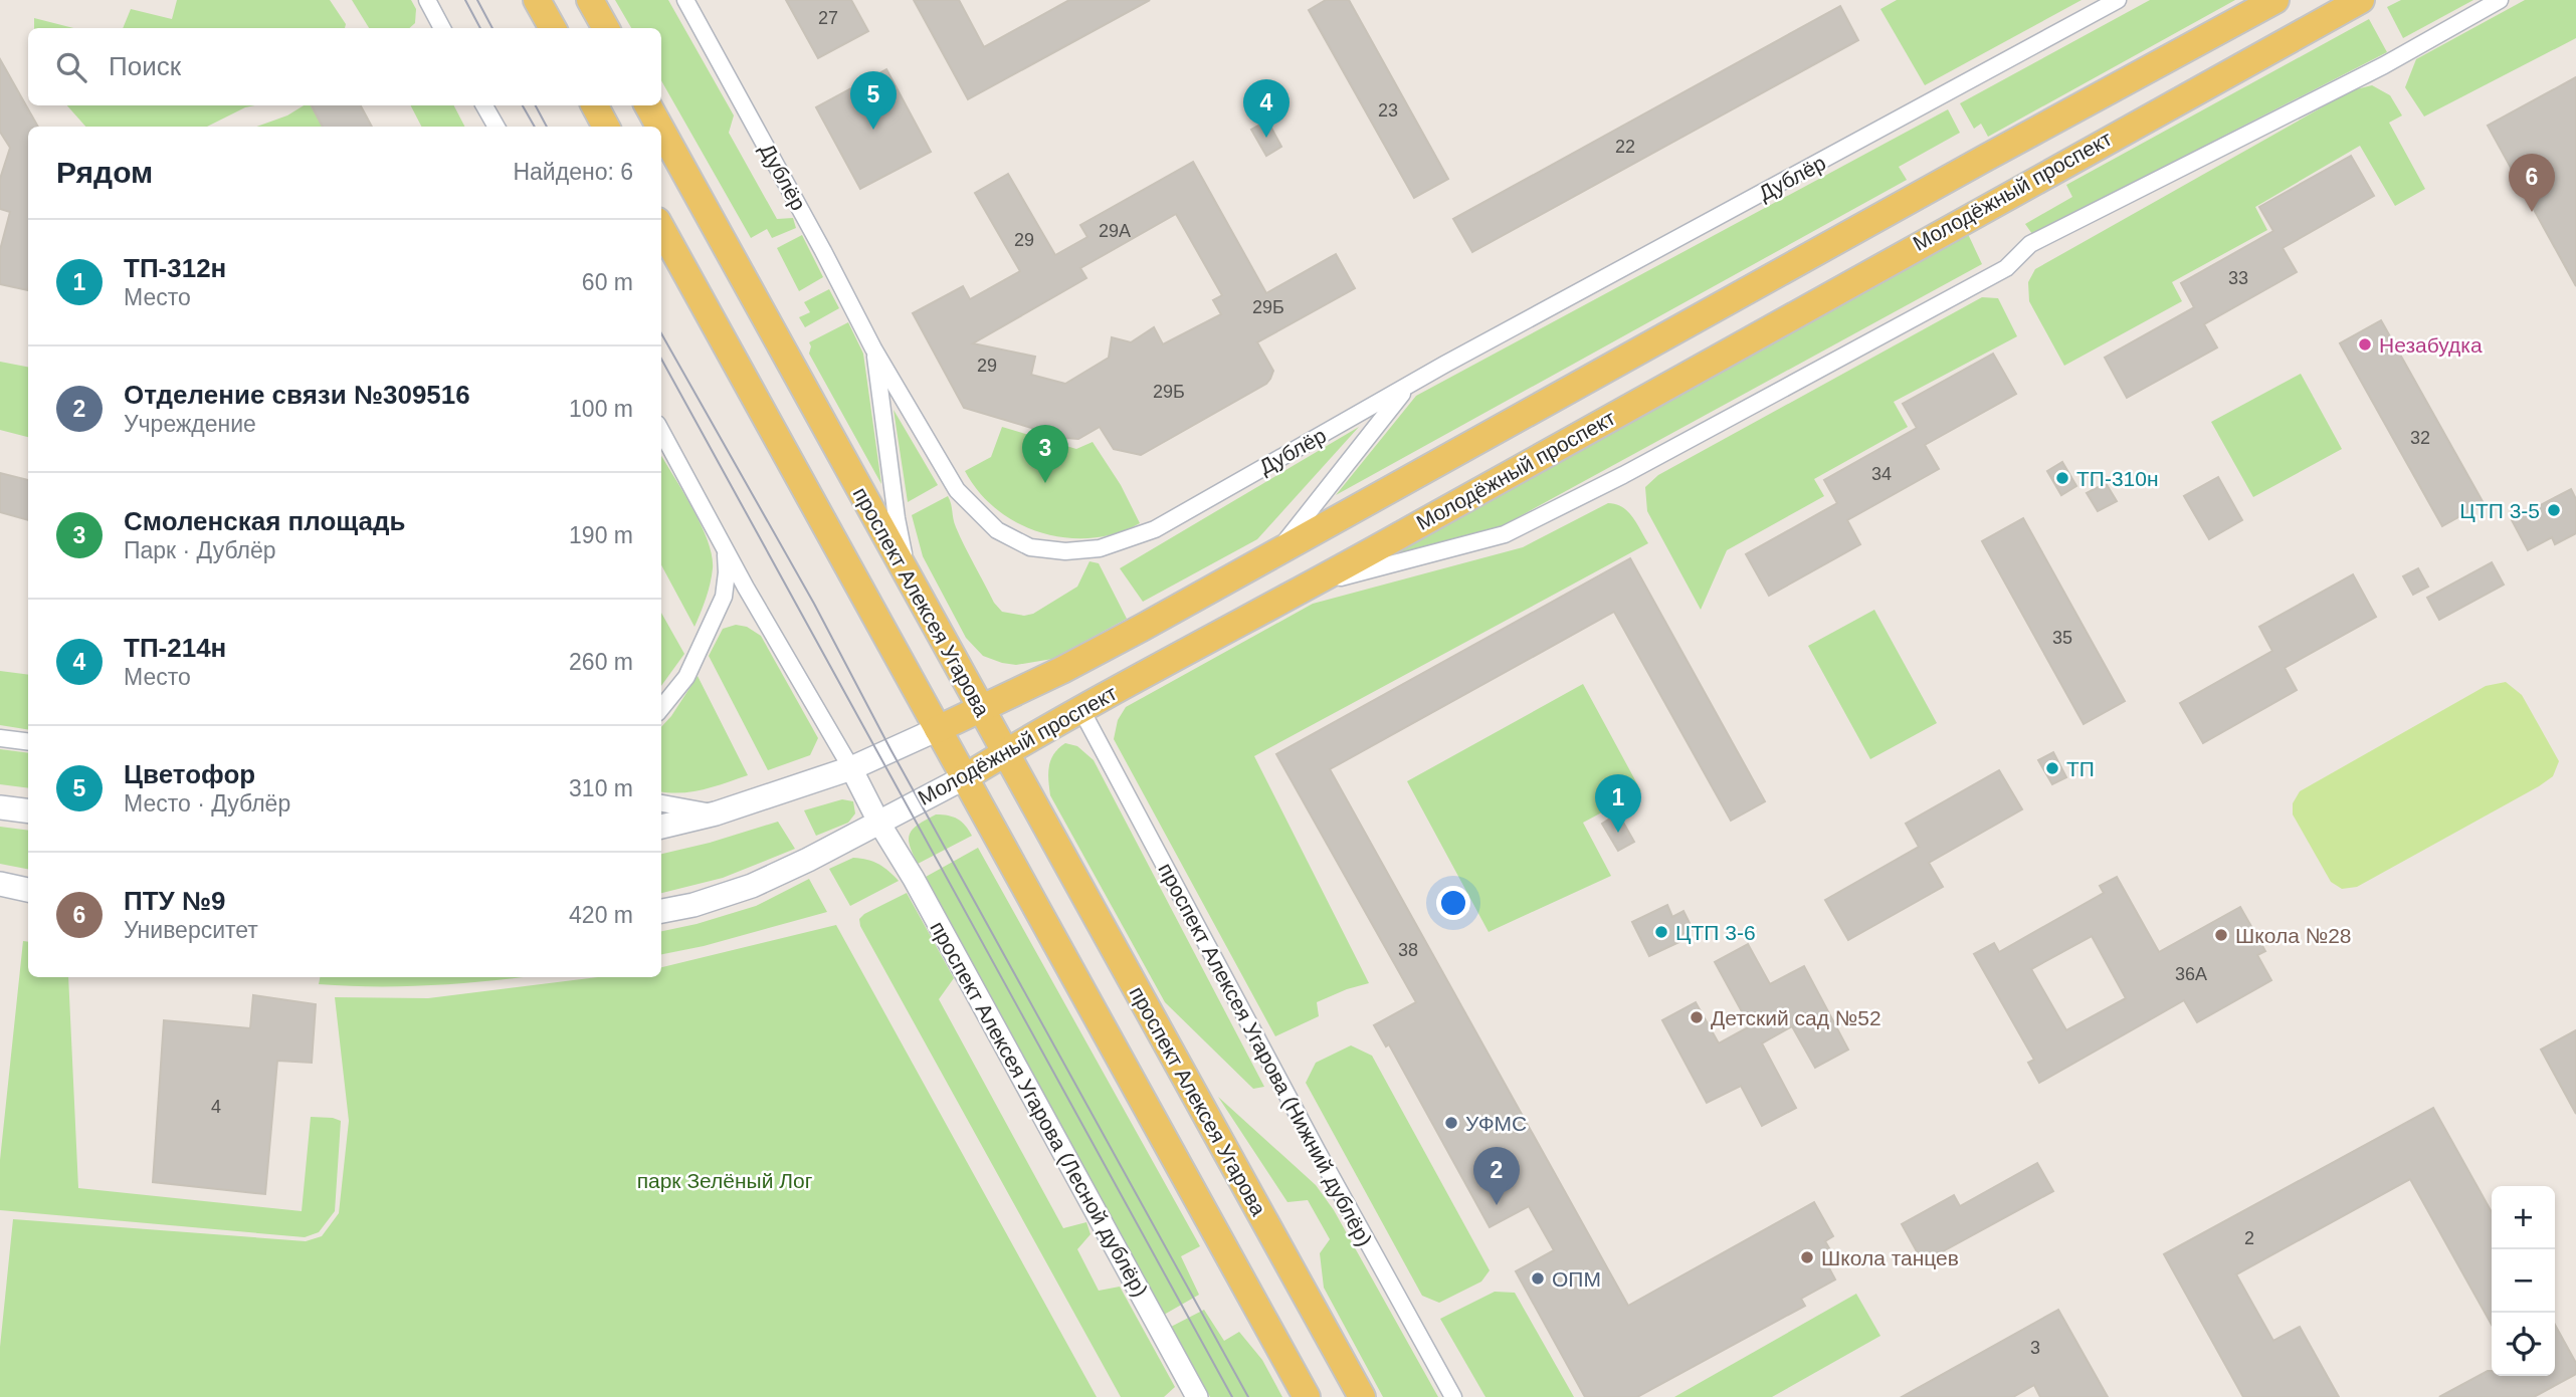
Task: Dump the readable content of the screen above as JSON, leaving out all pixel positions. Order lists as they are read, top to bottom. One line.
{"streets":{"main road":["Молодёжный проспект","проспект Алексея Угарова"],"street":["Дублёр","проспект Алексея Угарова (Нижний дублёр)","проспект Алексея Угарова (Лесной дублёр)"]},"crossings":[["Дублёр","Молодёжный проспект"],["Молодёжный проспект","проспект Алексея Угарова"],["Молодёжный проспект","проспект Алексея Угарова (Нижний дублёр)"],["Молодёжный проспект","проспект Алексея Угарова (Лесной дублёр)"]],"parks":["парк Зелёный Лог"],"places":["Незабудка","ТП-310н","ЦТП 3-5","ТП","ЦТП 3-6","Школа №28","Детский сад №52","УФМС","Школа танцев","ОПМ"],"house_numbers":["27","23","22","29А","29","33","29Б","29","29Б","32","34","35","38","36А","4","2","3"],"page":{"search":"Поиск","pins":["5","4","6","3","1","2"],"heading":["Рядом","Найдено: 6"],"list":[{"mark":"1","name":"ТП-312н","note":"Место","value":"60 m"},{"mark":"2","name":"Отделение связи №309516","note":"Учреждение","value":"100 m"},{"mark":"3","name":"Смоленская площадь","note":"Парк · Дублёр","value":"190 m"},{"mark":"4","name":"ТП-214н","note":"Место","value":"260 m"},{"mark":"5","name":"Цветофор","note":"Место · Дублёр","value":"310 m"},{"mark":"6","name":"ПТУ №9","note":"Университет","value":"420 m"}],"map_buttons":["+","−"]}}
